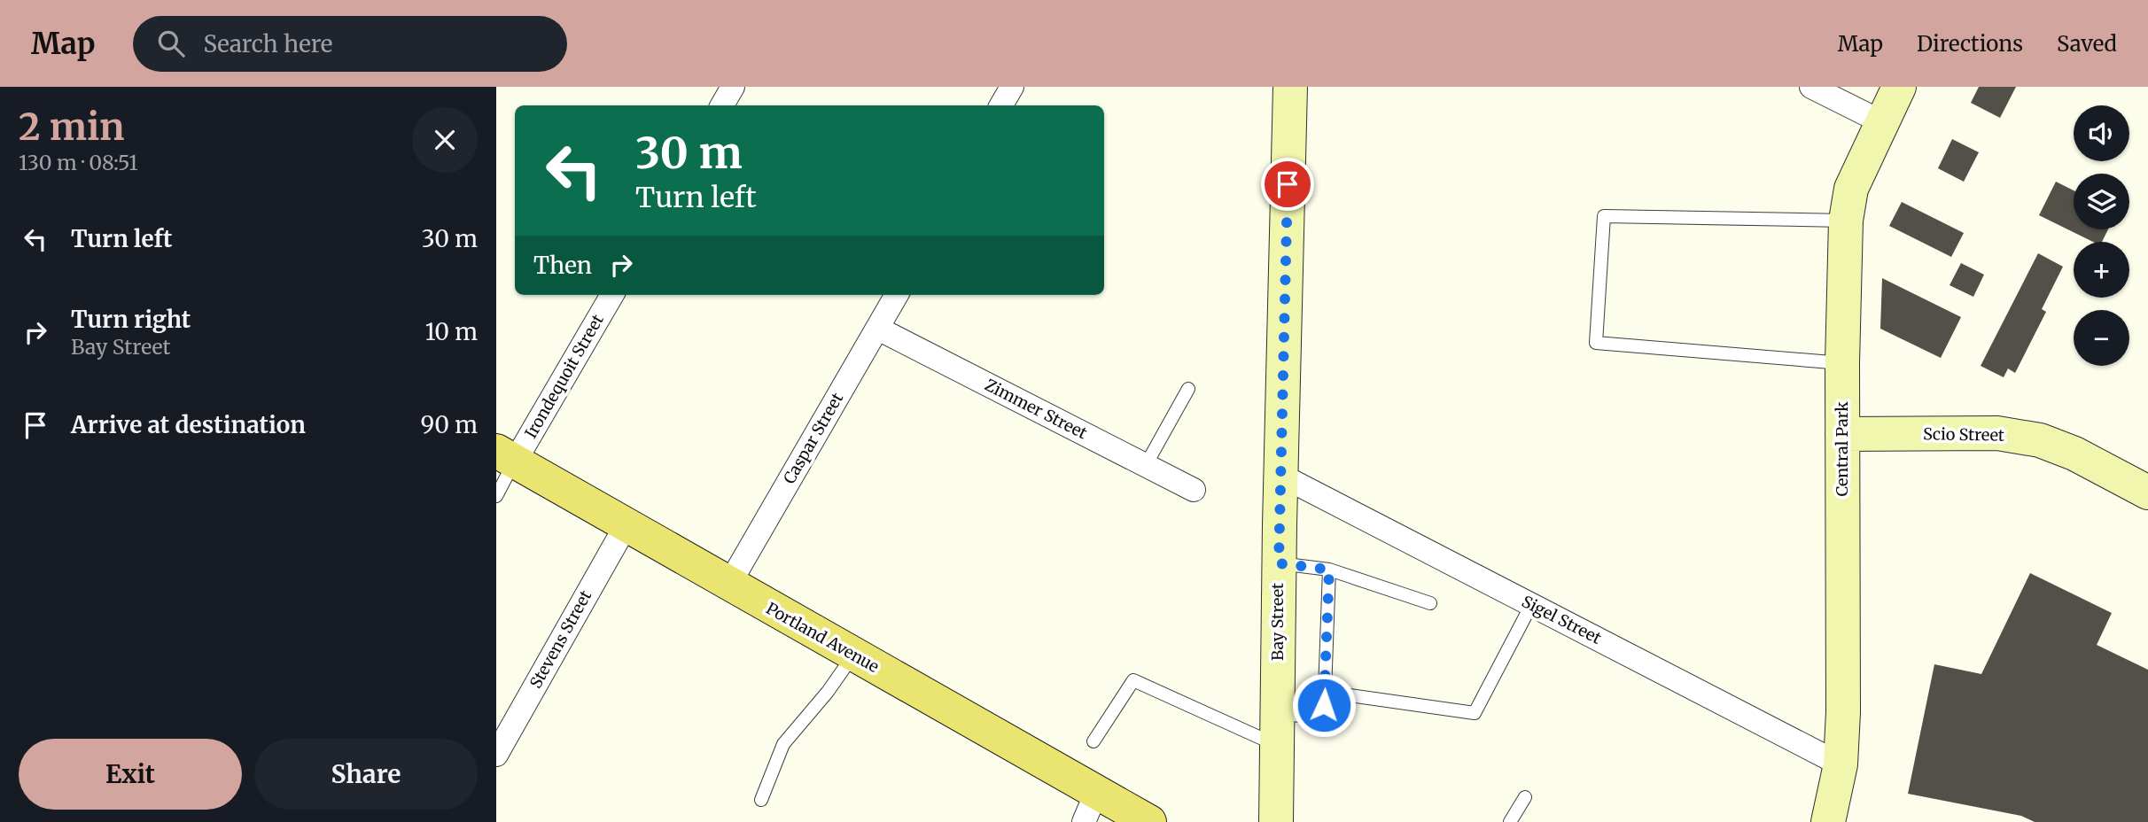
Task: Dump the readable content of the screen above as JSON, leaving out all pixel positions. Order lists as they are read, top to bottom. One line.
{"streets":{"main road":["Portland Avenue"],"street":["Irondequoit Street","Zimmer Street","Scio Street","Caspar Street","Central Park","Sigel Street","Bay Street","Stevens Street"]},"crossings":[["Irondequoit Street","Portland Avenue"],["Zimmer Street","Caspar Street"],["Scio Street","Central Park"],["Caspar Street","Portland Avenue"],["Central Park","Sigel Street"],["Sigel Street","Bay Street"],["Portland Avenue","Stevens Street"]],"page":{"header":"Map","search":"Search here","nav":["Map","Directions","Saved"],"heading":["2 min","130 m · 08:51"],"map_buttons":["+","−"],"turn":["30 m","Turn left"],"list":[{"name":"Turn left","value":"30 m"},{"name":"Turn right","note":"Bay Street","value":"10 m"},{"name":"Arrive at destination","value":"90 m"}],"then":"Then","buttons":["Exit","Share"]}}
